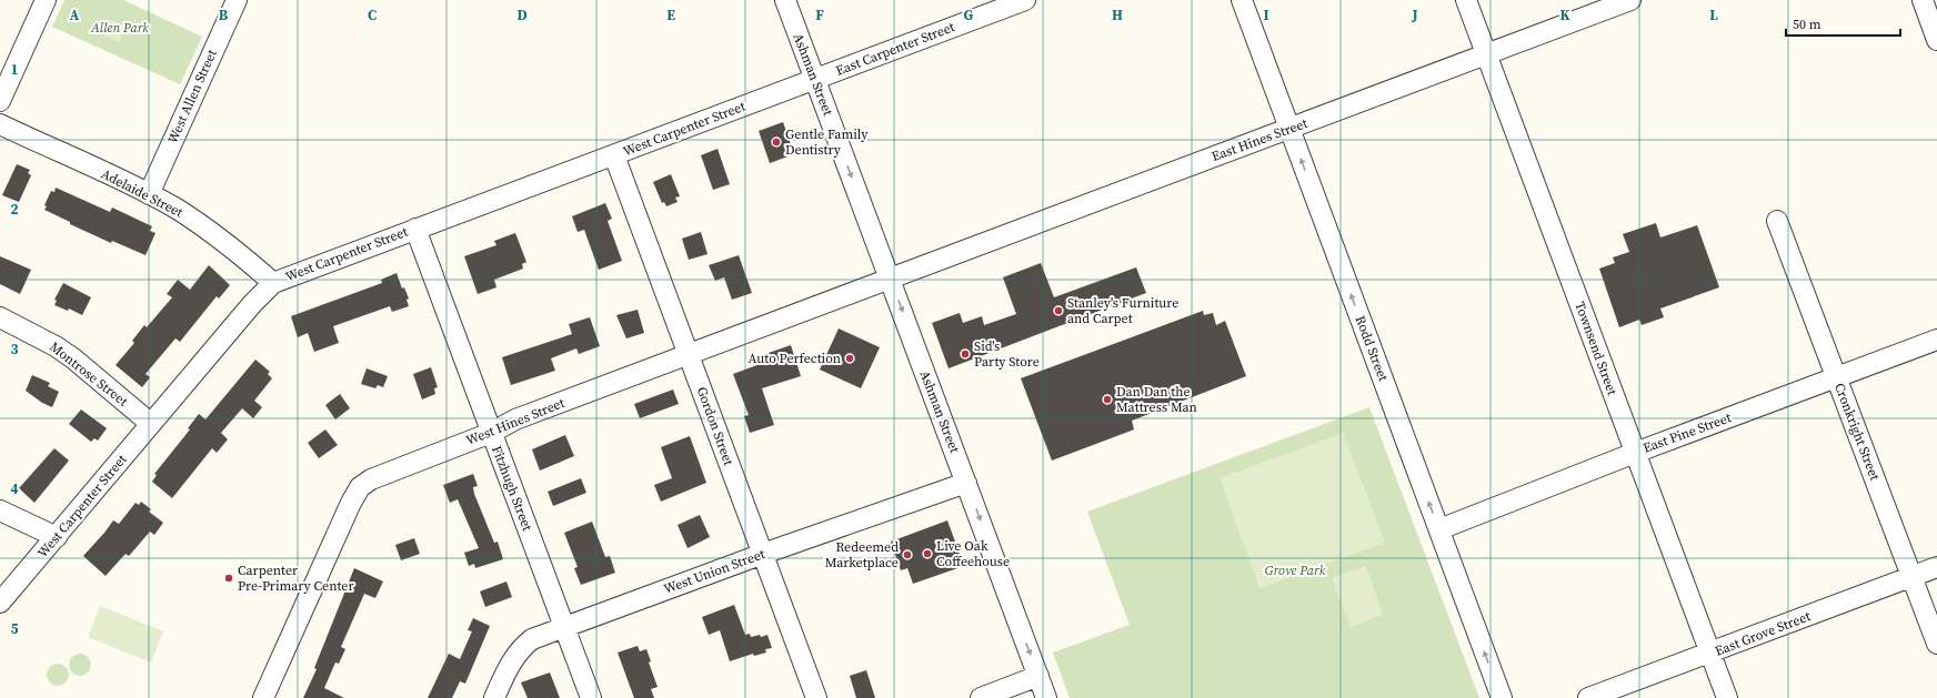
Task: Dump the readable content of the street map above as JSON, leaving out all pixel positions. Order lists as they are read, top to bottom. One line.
{"streets":{"street":["East Carpenter Street","Ashman Street","West Allen Street","West Carpenter Street","East Hines Street","Adelaide Street","Rodd Street","Townsend Street","Montrose Street","West Hines Street","Gordon Street","Cronkright Street","East Pine Street","Fitzhugh Street","West Union Street","East Grove Street"]},"crossings":[["East Carpenter Street","Ashman Street"],["East Carpenter Street","West Carpenter Street"],["Ashman Street","West Carpenter Street"],["Ashman Street","East Hines Street"],["Ashman Street","West Hines Street"],["Ashman Street","West Union Street"],["West Allen Street","Adelaide Street"],["West Carpenter Street","Adelaide Street"],["West Carpenter Street","Montrose Street"],["West Carpenter Street","Gordon Street"],["West Carpenter Street","Fitzhugh Street"],["East Hines Street","Rodd Street"],["East Hines Street","Townsend Street"],["East Hines Street","West Hines Street"],["Rodd Street","East Pine Street"],["Townsend Street","East Pine Street"],["Townsend Street","East Grove Street"],["West Hines Street","Gordon Street"],["West Hines Street","Fitzhugh Street"],["Gordon Street","West Union Street"],["Cronkright Street","East Pine Street"],["Cronkright Street","East Grove Street"],["Fitzhugh Street","West Union Street"]],"one_way":["Ashman Street","Rodd Street"],"parks":["Allen Park","Grove Park"],"places":["Gentle Family Dentistry","Stanley's Furniture and Carpet","Sid's Party Store","Auto Perfection","Dan Dan the Mattress Man","Live Oak Coffeehouse","Redeemed Marketplace","Carpenter Pre-Primary Center"],"scale_bar":"50 m","grid":{"columns":["A","B","C","D","E","F","G","H","I","J","K","L"],"rows":["1","2","3","4","5"]}}
